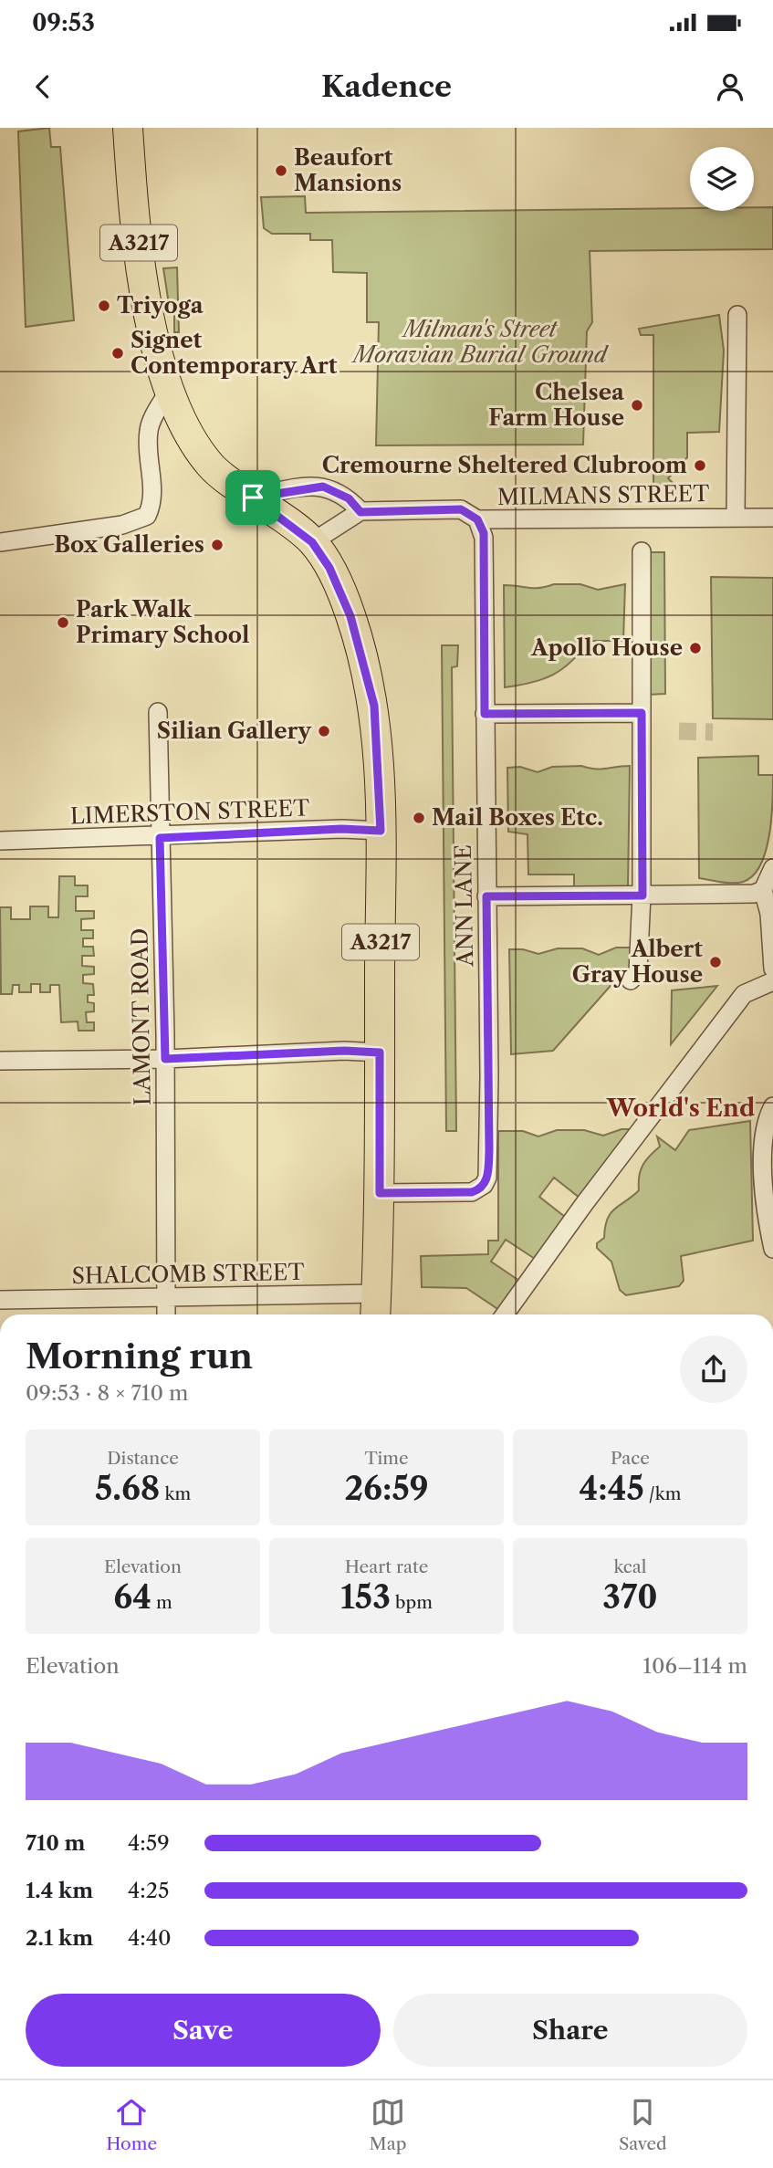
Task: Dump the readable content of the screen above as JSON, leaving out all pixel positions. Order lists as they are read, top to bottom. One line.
{"streets":{"main road":["A3217"],"street":["MILMANS STREET","LIMERSTON STREET","ANN LANE","LAMONT ROAD","SHALCOMB STREET"]},"crossings":[["A3217","LIMERSTON STREET"],["A3217","ANN LANE"],["A3217","SHALCOMB STREET"],["MILMANS STREET","ANN LANE"],["LIMERSTON STREET","LAMONT ROAD"],["LAMONT ROAD","SHALCOMB STREET"]],"districts":["World's End"],"parks":["Milman's Street Moravian Burial Ground"],"places":["Beaufort Mansions","Triyoga","Signet Contemporary Art","Chelsea Farm House","Cremourne Sheltered Clubroom","Box Galleries","Park Walk Primary School","Apollo House","Silian Gallery","Mail Boxes Etc.","Albert Gray House"],"page":{"status":"09:53","header":"Kadence","heading":["Morning run","09:53 · 8 × 710 m"],"stats":[["Distance","5.68 km"],["Time","26:59"],["Pace","4:45 /km"],["Elevation","64 m"],["Heart rate","153 bpm"],["kcal","370"]],"chart":["Elevation","106–114 m"],"list":[{"name":"710 m","note":"4:59"},{"name":"1.4 km","note":"4:25"},{"name":"2.1 km","note":"4:40"}],"buttons":["Save","Share"],"tabs":["Home","Map","Saved"]}}
